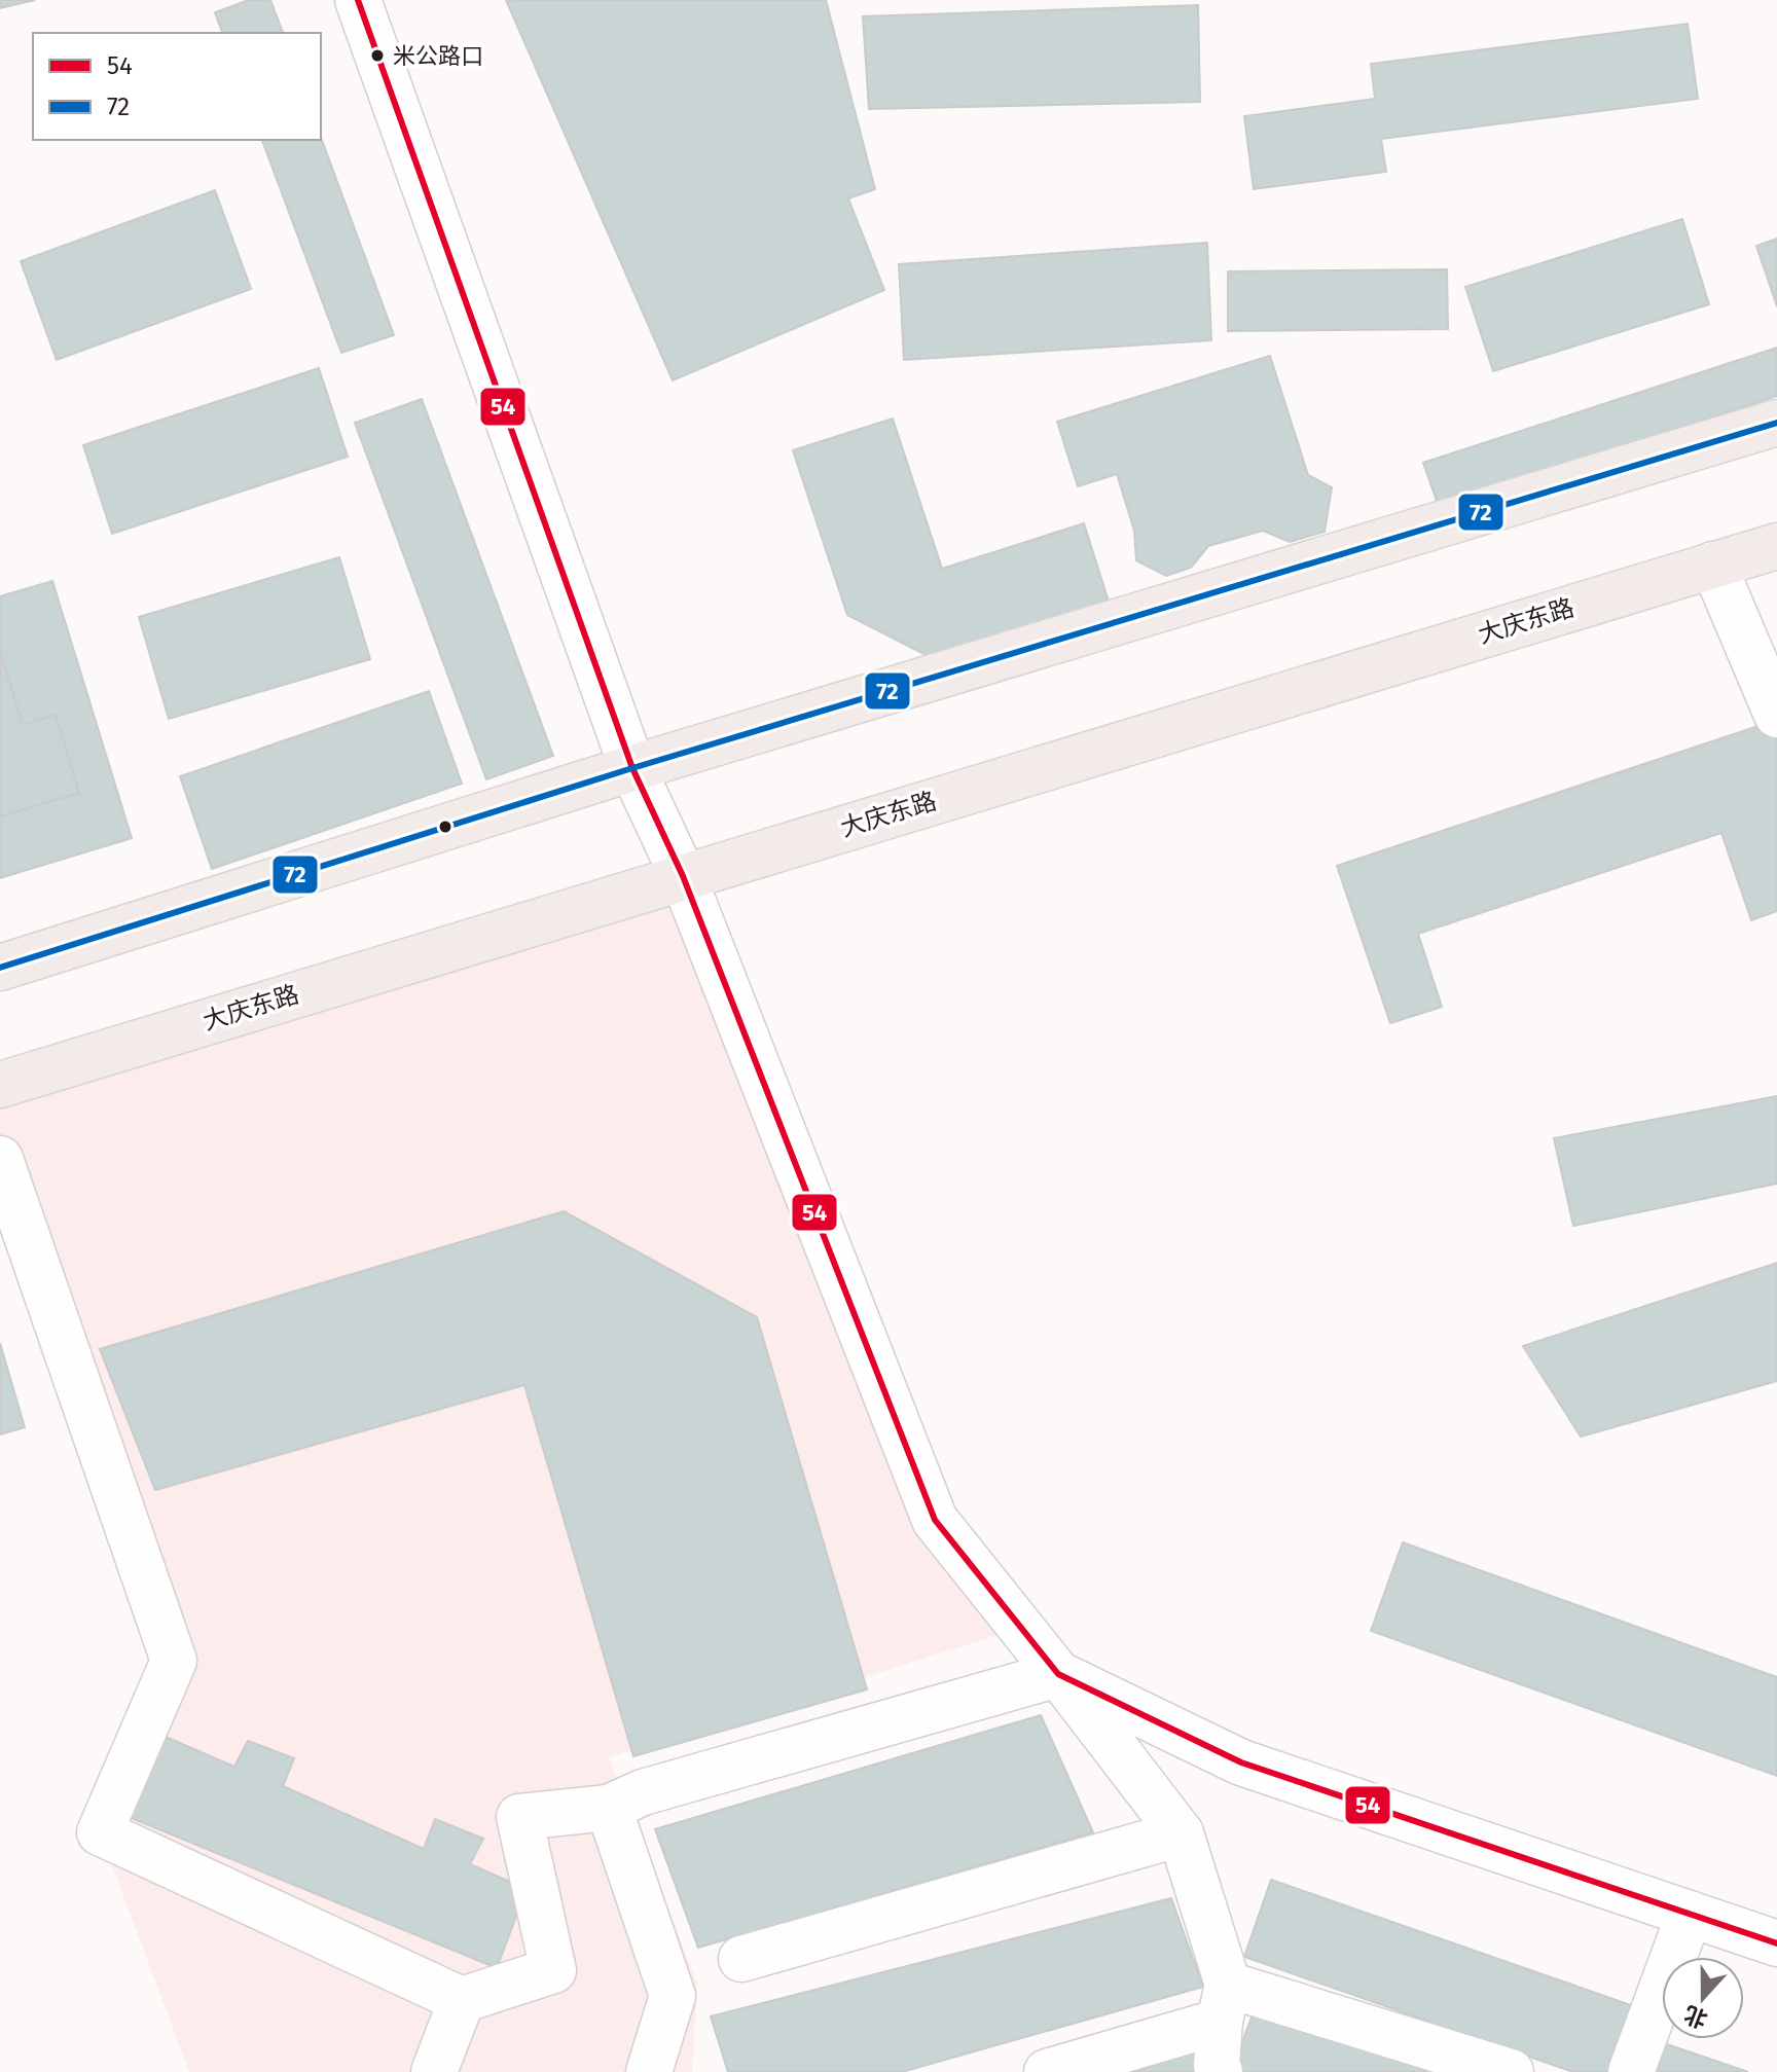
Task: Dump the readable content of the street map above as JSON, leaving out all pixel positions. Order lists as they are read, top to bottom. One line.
{"streets":{"main road":["大庆东路"]},"places":["米公路口"],"lines":["transit line 54","transit line 72"],"legend":["54","72"],"north":"bottom"}
